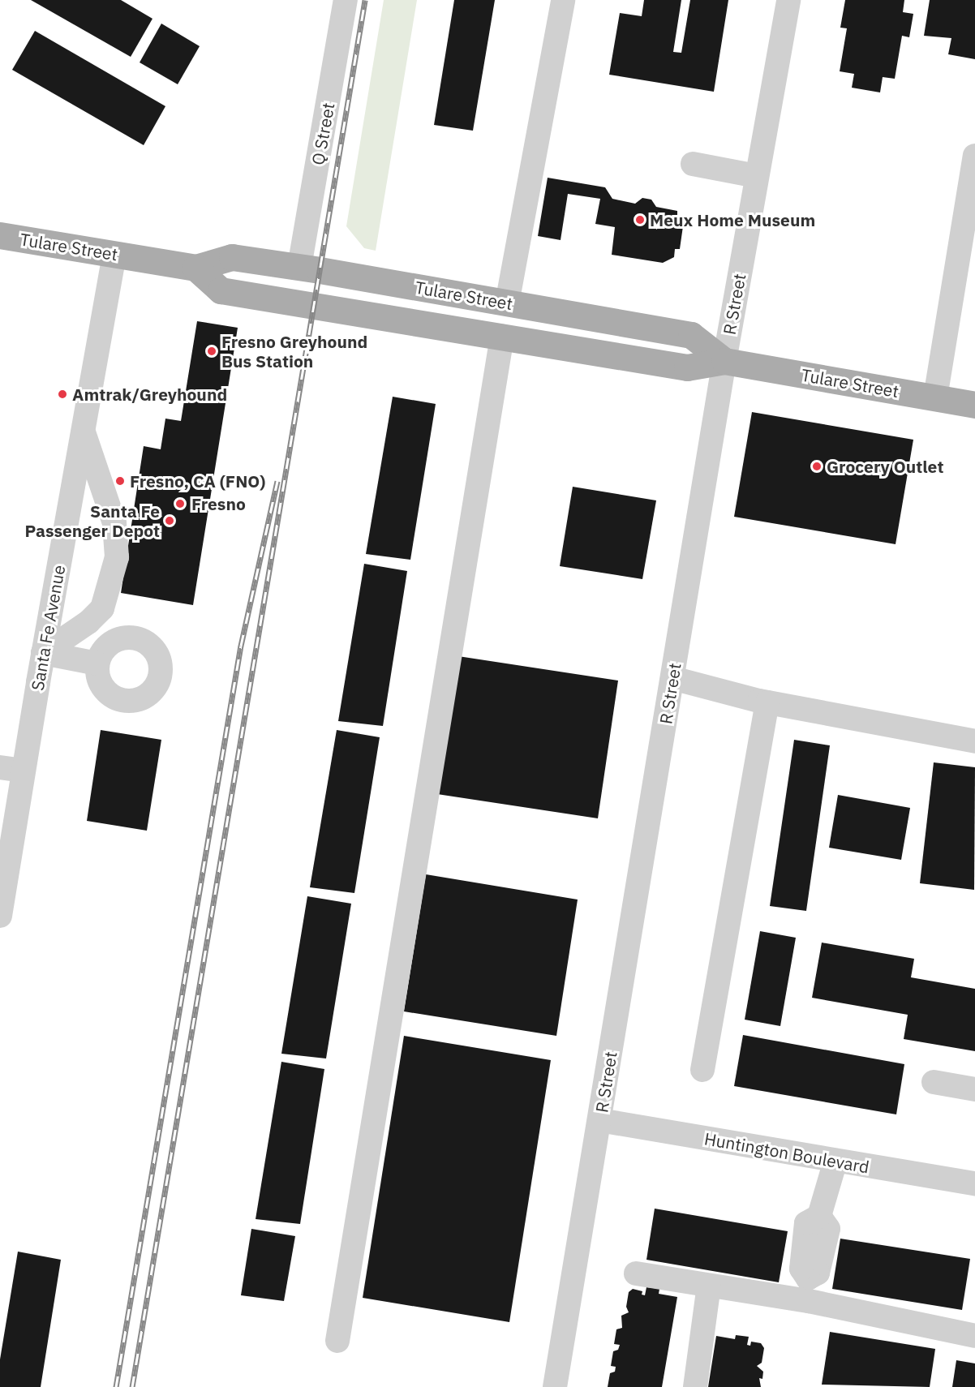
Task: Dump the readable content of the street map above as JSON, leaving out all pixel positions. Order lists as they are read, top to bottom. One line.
{"streets":{"main road":["Tulare Street"],"street":["Q Street","R Street","Santa Fe Avenue","Huntington Boulevard"]},"crossings":[["Q Street","Tulare Street"],["Tulare Street","R Street"],["Tulare Street","Santa Fe Avenue"],["R Street","Huntington Boulevard"]],"places":["Meux Home Museum","Fresno Greyhound Bus Station","Amtrak/Greyhound","Grocery Outlet","Fresno, CA (FNO)","Fresno","Santa Fe Passenger Depot"]}
